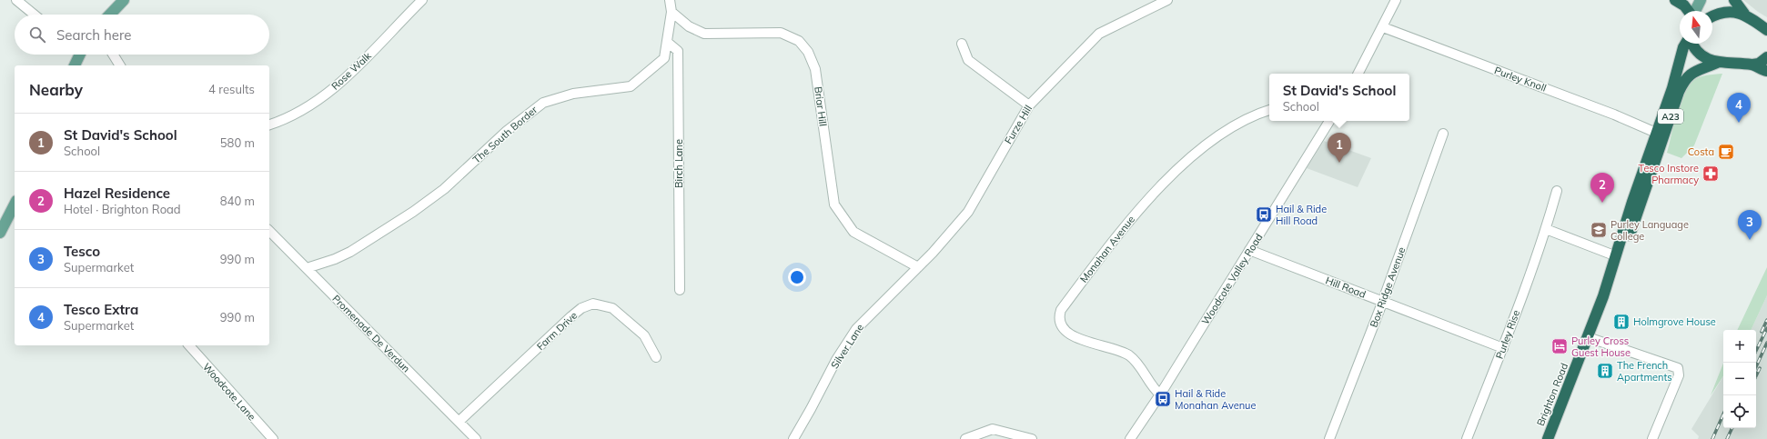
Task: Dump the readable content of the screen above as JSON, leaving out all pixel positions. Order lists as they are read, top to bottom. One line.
{"streets":{"highway":["A23","Brighton Road"],"street":["Rose Walk","Purley Knoll","Briar Hill","Furze Hill","The South Border","Birch Lane","Monahan Avenue","Woodcote Valley Road","Hill Road","Box Ridge Avenue","Farm Drive","Promenade De Verdun","Purley Rise","Silver Lane","Woodcote Lane"]},"crossings":[["Purley Knoll","Brighton Road"],["Briar Hill","Furze Hill"],["Briar Hill","The South Border"],["Briar Hill","Silver Lane"],["A23","Brighton Road"],["Furze Hill","Silver Lane"],["The South Border","Birch Lane"],["The South Border","Promenade De Verdun"],["Monahan Avenue","Woodcote Valley Road"],["Woodcote Valley Road","Hill Road"],["Hill Road","Box Ridge Avenue"],["Hill Road","Purley Rise"],["Farm Drive","Promenade De Verdun"]],"places":{"cafe":["Costa"],"pharmacy":["Tesco Instore Pharmacy"],"bus stop":["Hail & Ride Hill Road","Hail & Ride Monahan Avenue"],"school or university":["Purley Language College"],"building":["Holmgrove House","The French Apartments"],"hotel":["Purley Cross Guest House"]},"north":"top","page":{"search":"Search here","heading":["Nearby","4 results"],"popup":["St David's School","School"],"pins":["4","1","2","3"],"list":[{"mark":"1","name":"St David's School","note":"School","value":"580 m"},{"mark":"2","name":"Hazel Residence","note":"Hotel · Brighton Road","value":"840 m"},{"mark":"3","name":"Tesco","note":"Supermarket","value":"990 m"},{"mark":"4","name":"Tesco Extra","note":"Supermarket","value":"990 m"}],"map_buttons":["+","−"]}}
